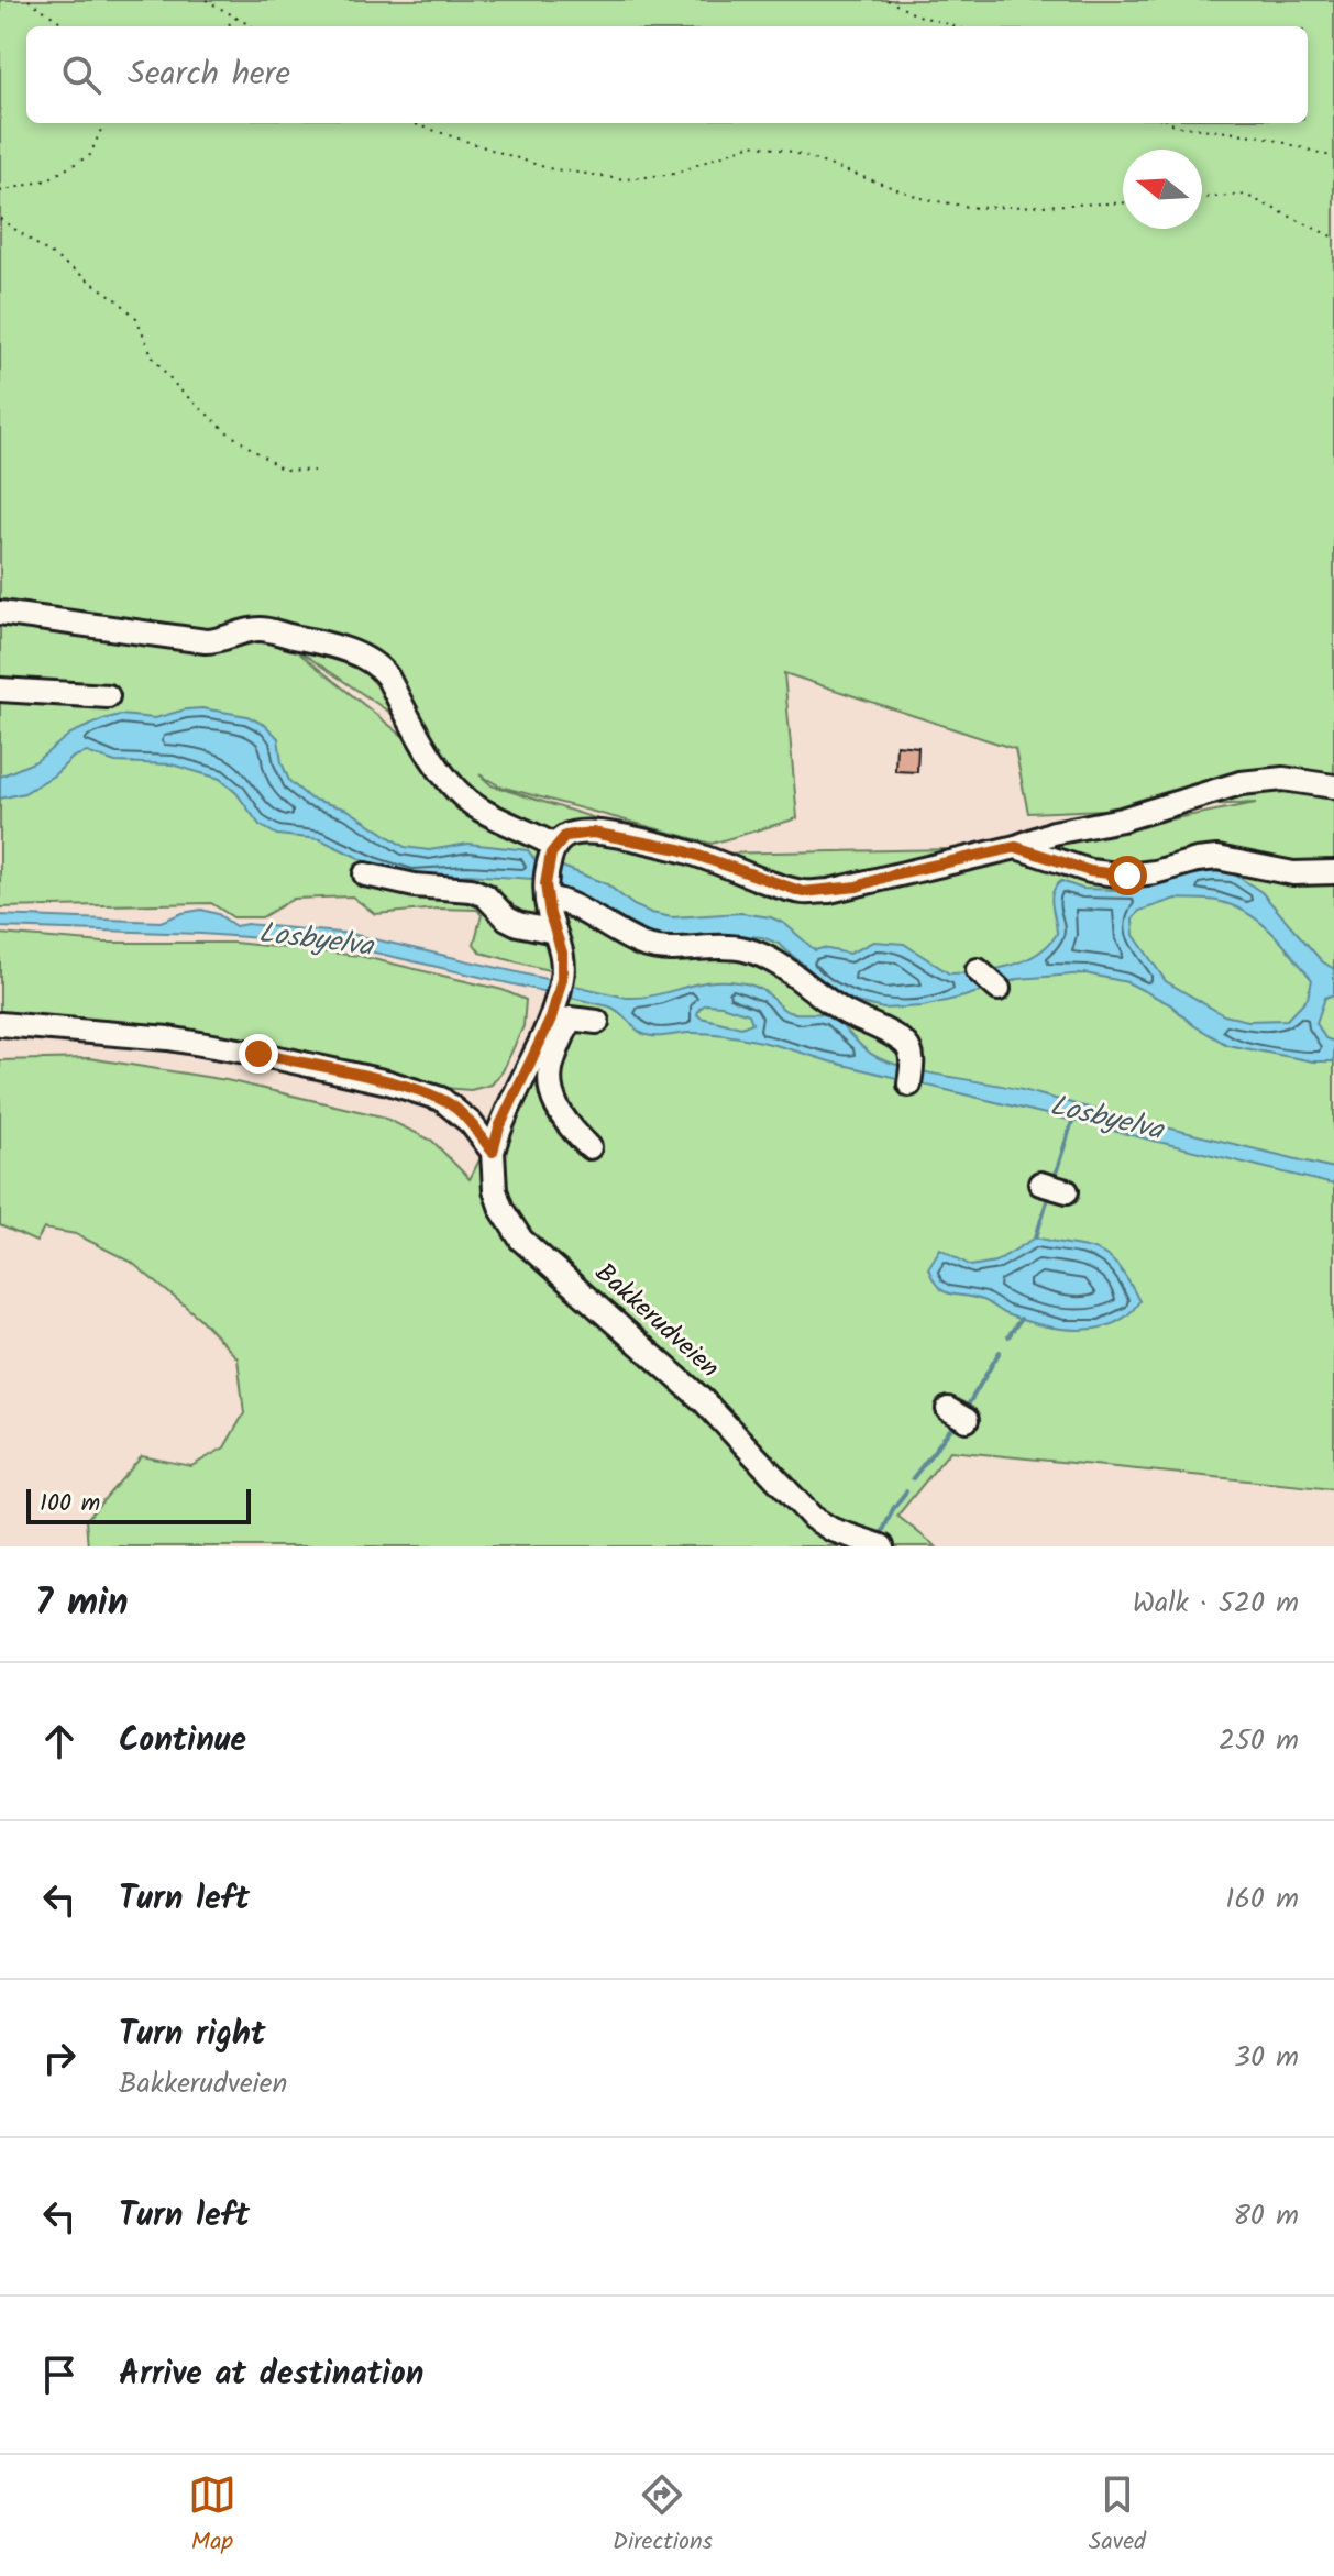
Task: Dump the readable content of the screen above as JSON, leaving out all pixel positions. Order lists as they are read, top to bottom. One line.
{"streets":{"street":["Bakkerudveien"]},"water":["Losbyelva"],"scale_bar":"100 m","north":"left","page":{"search":"Search here","scale":"100 m","heading":["7 min","Walk · 520 m"],"list":[["Continue","250 m"],["Turn left","160 m"],["Turn right","Bakkerudveien","30 m"],["Turn left","80 m"],"Arrive at destination"],"nav":["Map","Directions","Saved"]}}
